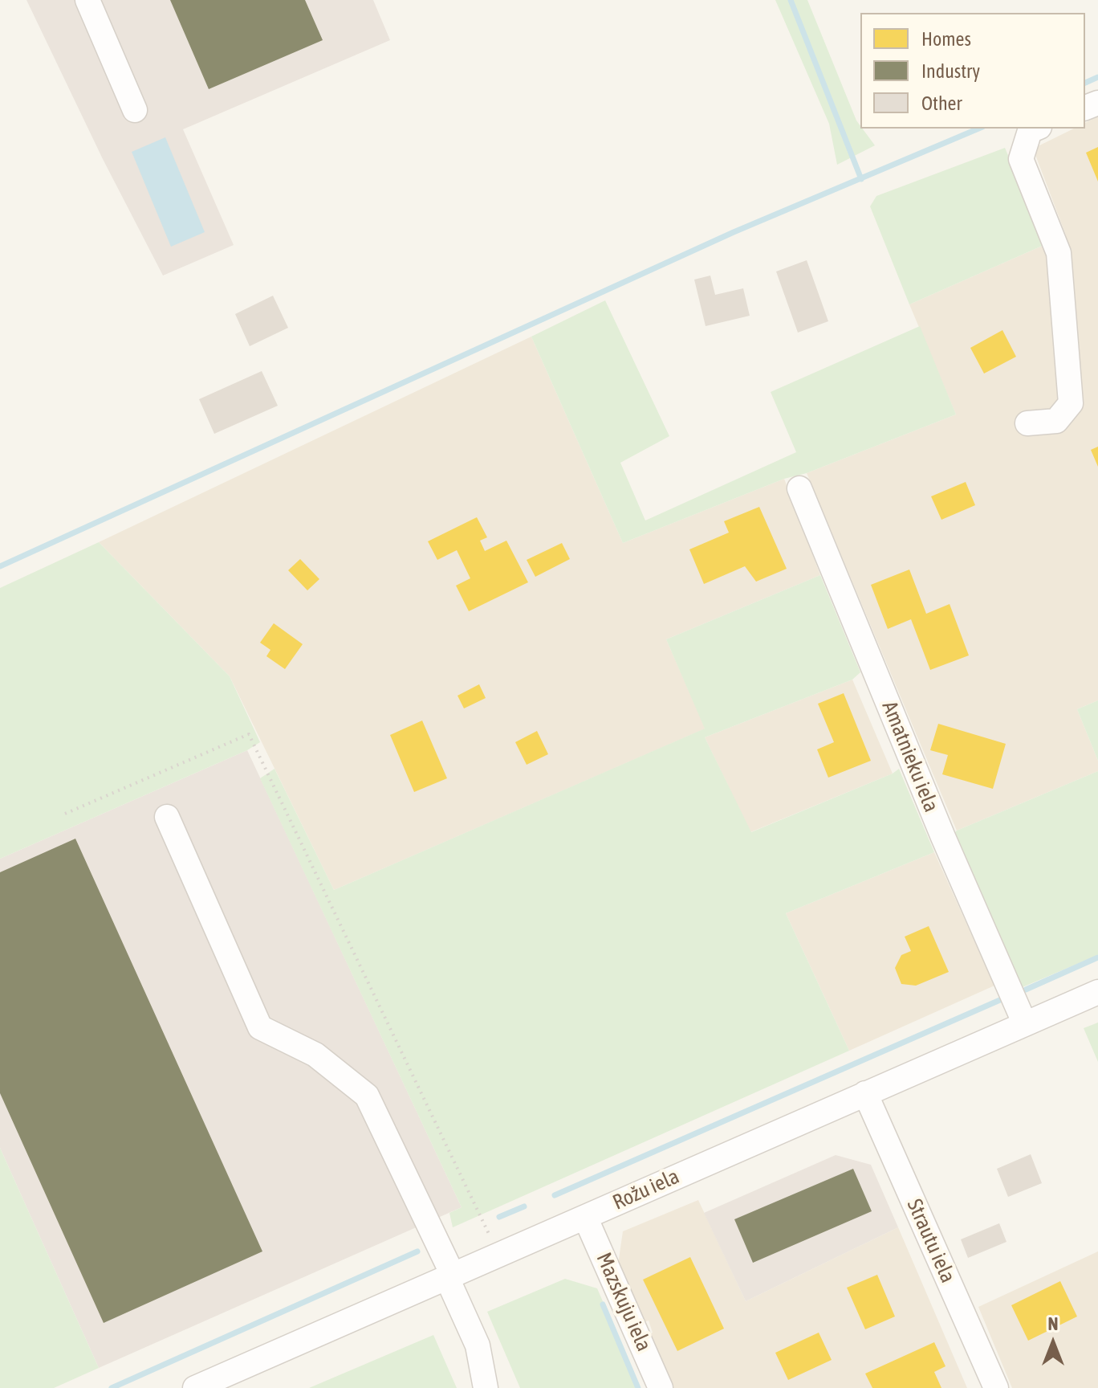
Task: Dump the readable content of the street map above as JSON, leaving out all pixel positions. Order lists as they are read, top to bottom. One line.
{"streets":{"street":["Amatnieku iela","Rožu iela","Strautu iela","Mazskuju iela"]},"crossings":[["Amatnieku iela","Rožu iela"],["Rožu iela","Strautu iela"],["Rožu iela","Mazskuju iela"]],"legend":["Homes","Industry","Other"],"north":"top"}
